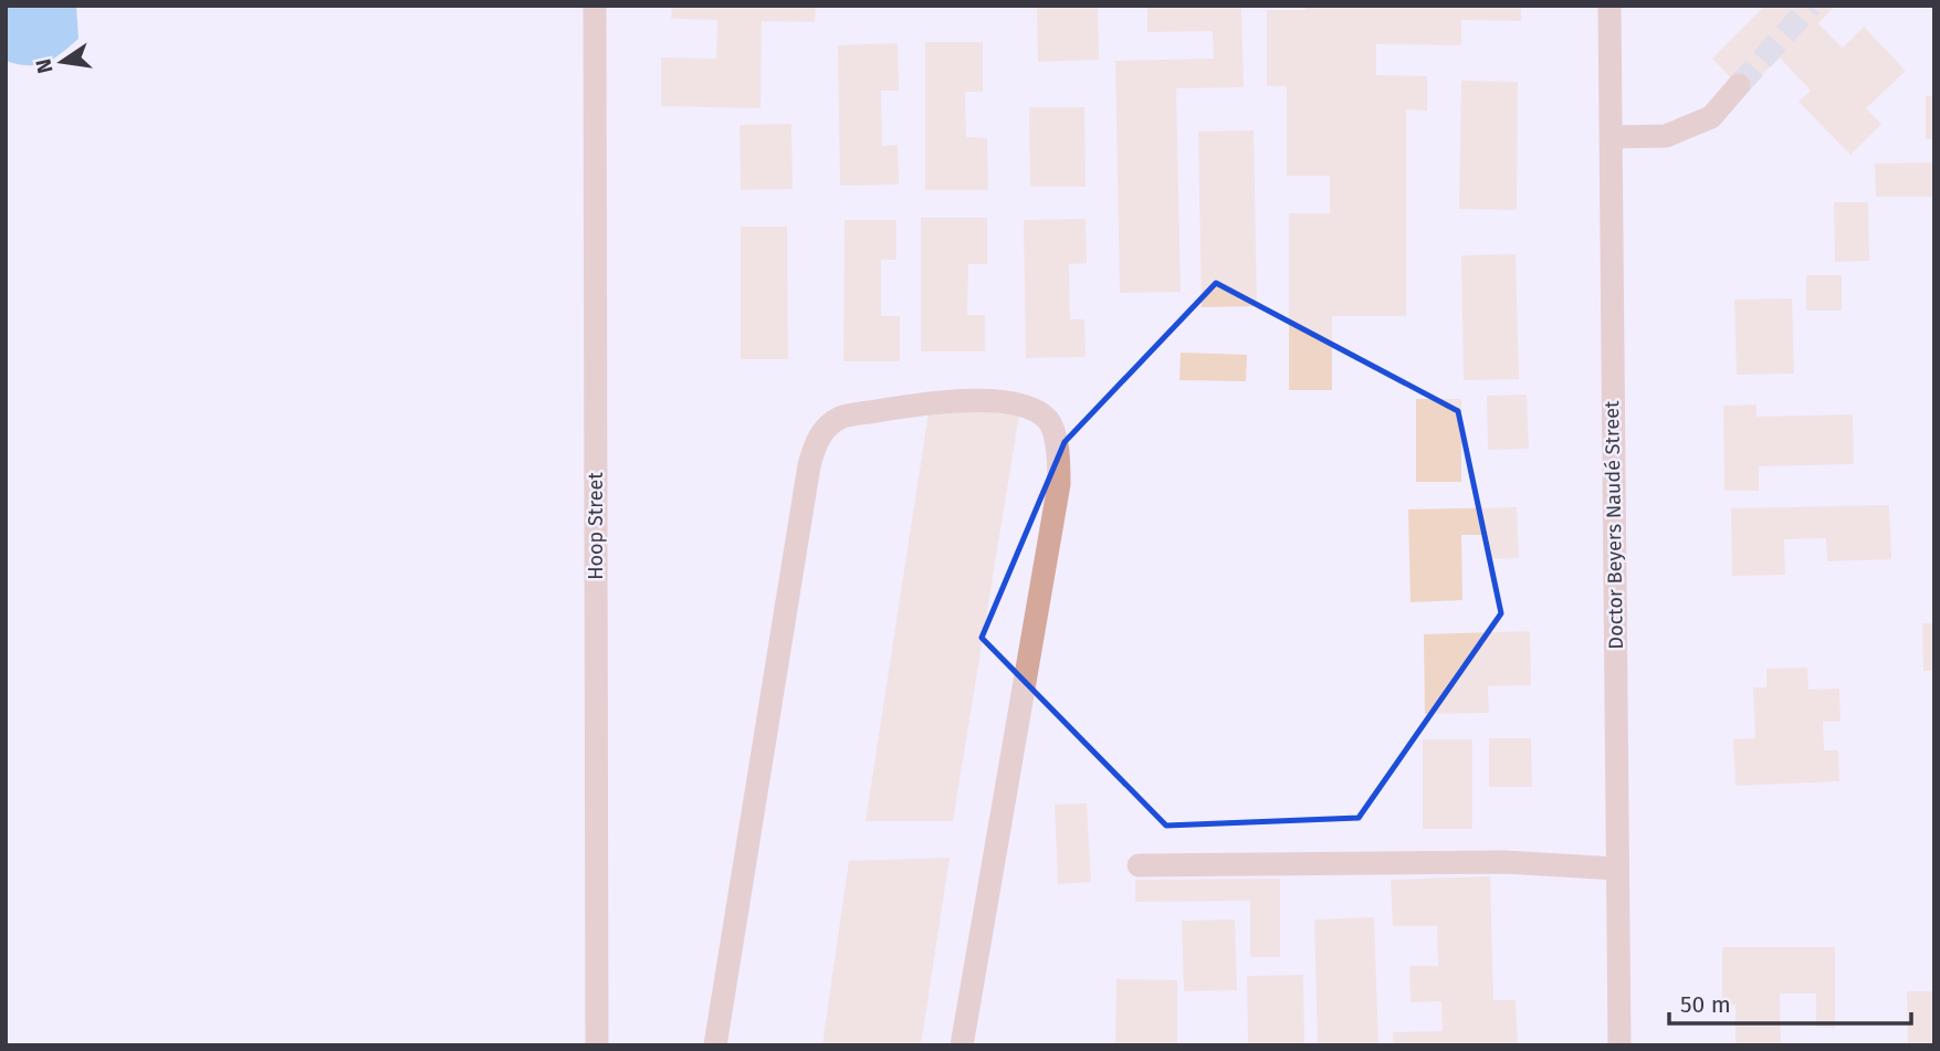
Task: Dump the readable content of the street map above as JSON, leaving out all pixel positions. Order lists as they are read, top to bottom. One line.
{"streets":{"street":["Doctor Beyers Naudé Street","Hoop Street"]},"scale_bar":"50 m","north":"left"}
